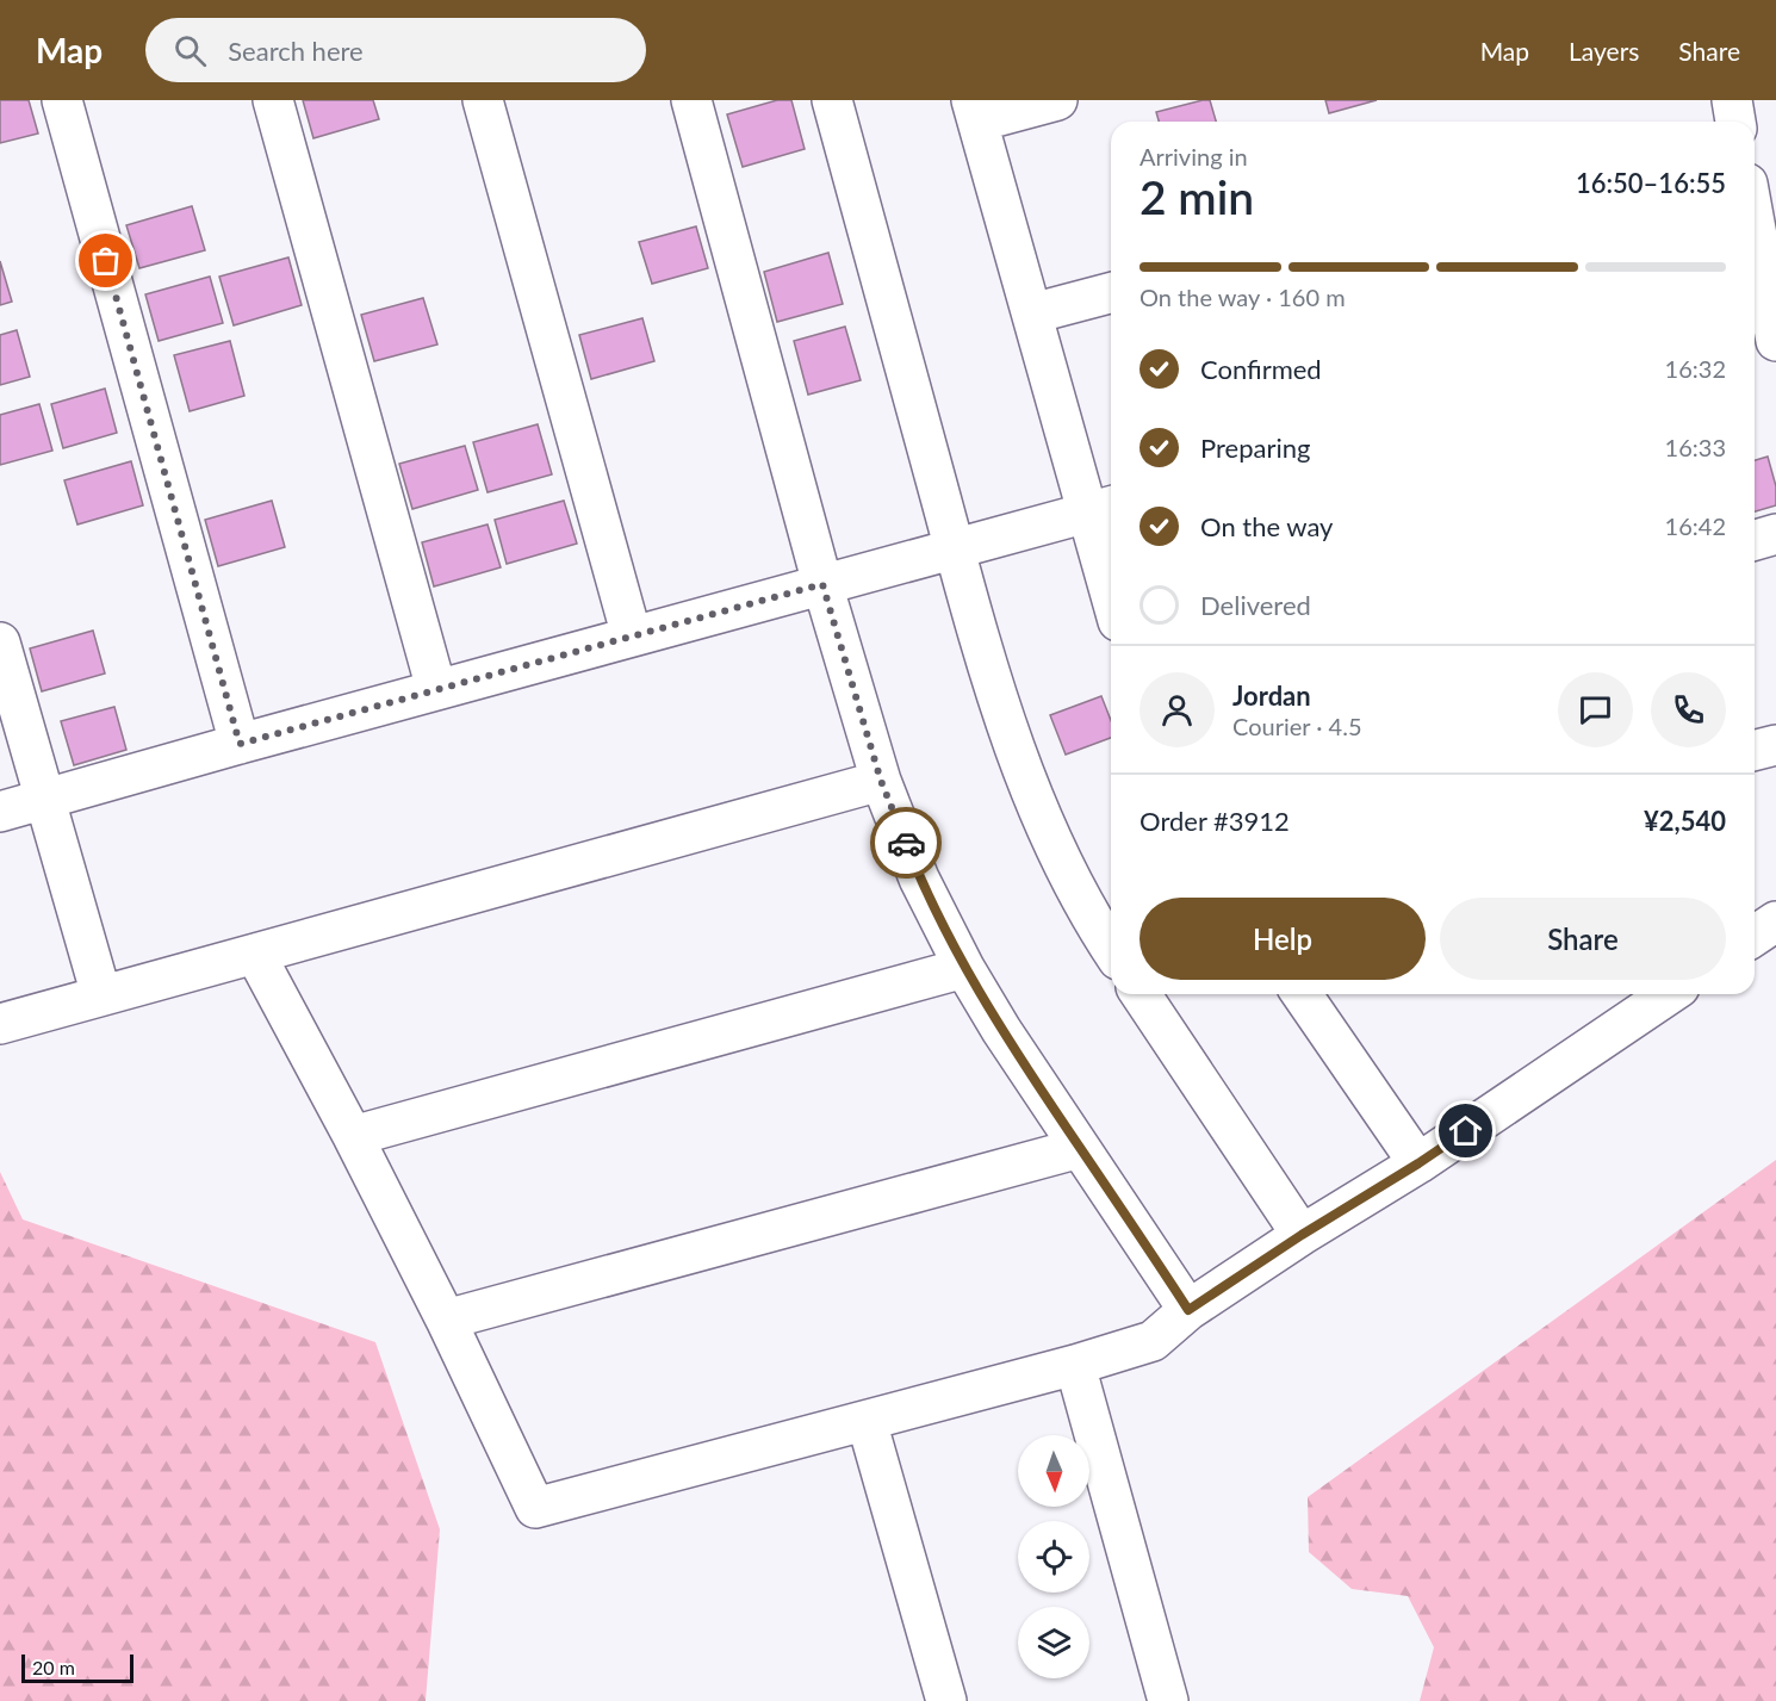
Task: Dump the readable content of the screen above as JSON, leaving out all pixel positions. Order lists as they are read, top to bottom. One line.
{"scale_bar":"20 m","north":"bottom","page":{"header":"Map","search":"Search here","nav":["Map","Layers","Share"],"heading":["2 min","Arriving in","16:50–16:55"],"panel":["Jordan","Courier · 4.5","Order #3912","¥2,540"],"bar":"On the way · 160 m","list":[["Confirmed","16:32"],["Preparing","16:33"],["On the way","16:42"],"Delivered"],"buttons":["Help","Share"],"scale":"20 m"}}
